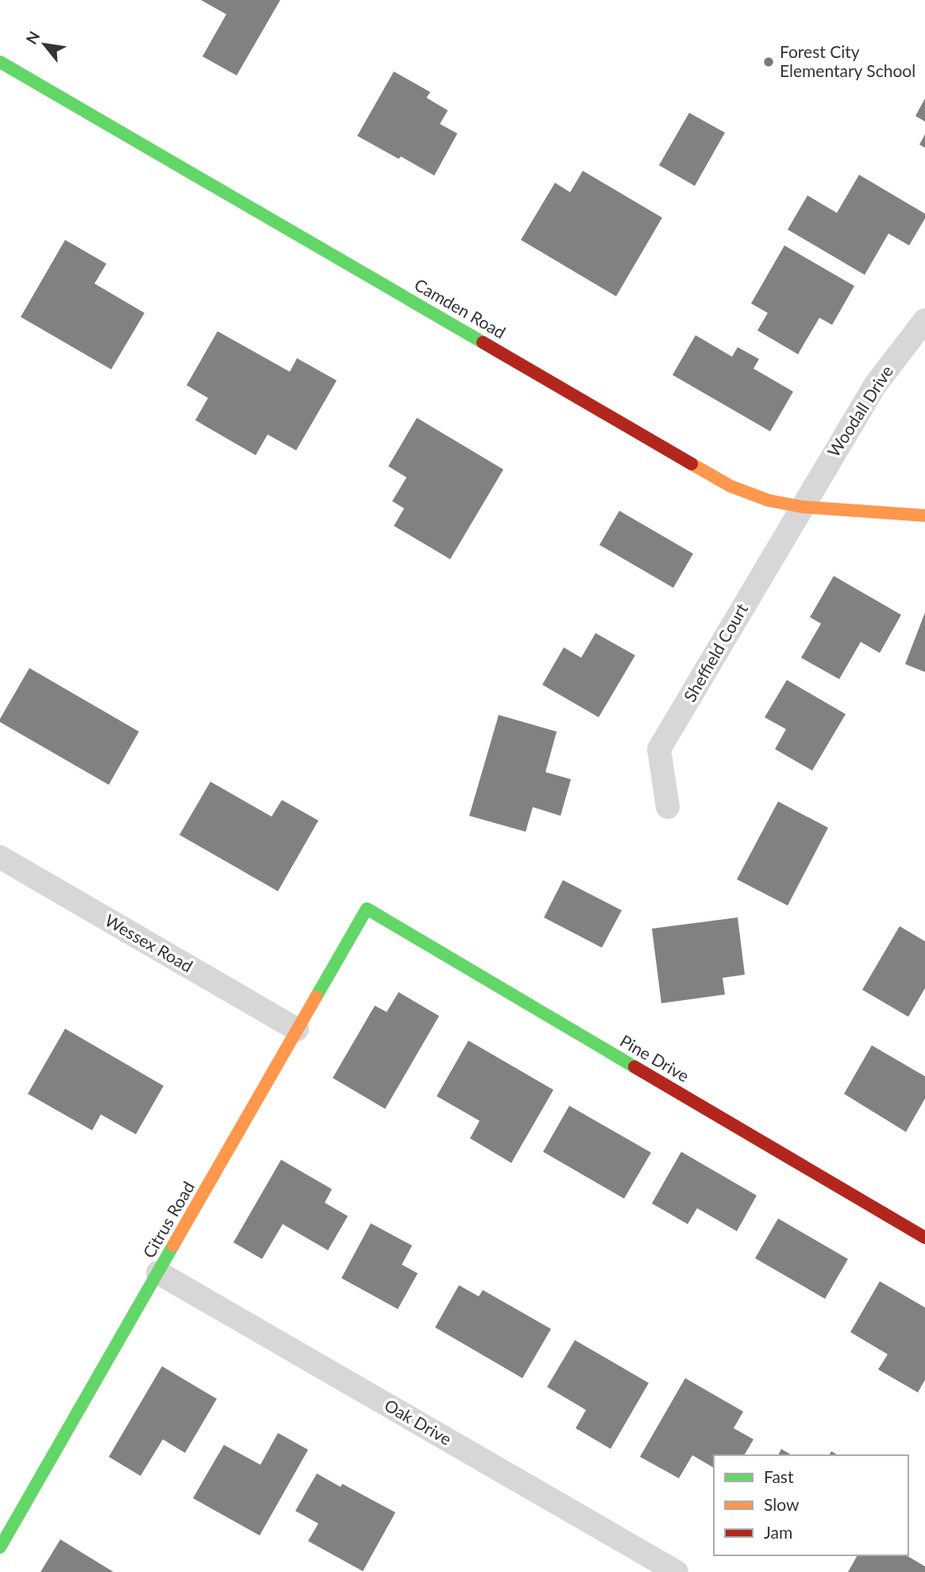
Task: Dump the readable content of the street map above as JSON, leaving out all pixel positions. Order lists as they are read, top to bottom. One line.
{"streets":{"street":["Camden Road","Woodall Drive","Sheffield Court","Wessex Road","Pine Drive","Citrus Road","Oak Drive"]},"crossings":[["Camden Road","Woodall Drive"],["Camden Road","Sheffield Court"],["Woodall Drive","Sheffield Court"],["Wessex Road","Citrus Road"],["Pine Drive","Citrus Road"],["Citrus Road","Oak Drive"]],"places":["Forest City Elementary School"],"legend":["Fast","Slow","Jam"],"north":"top left"}
